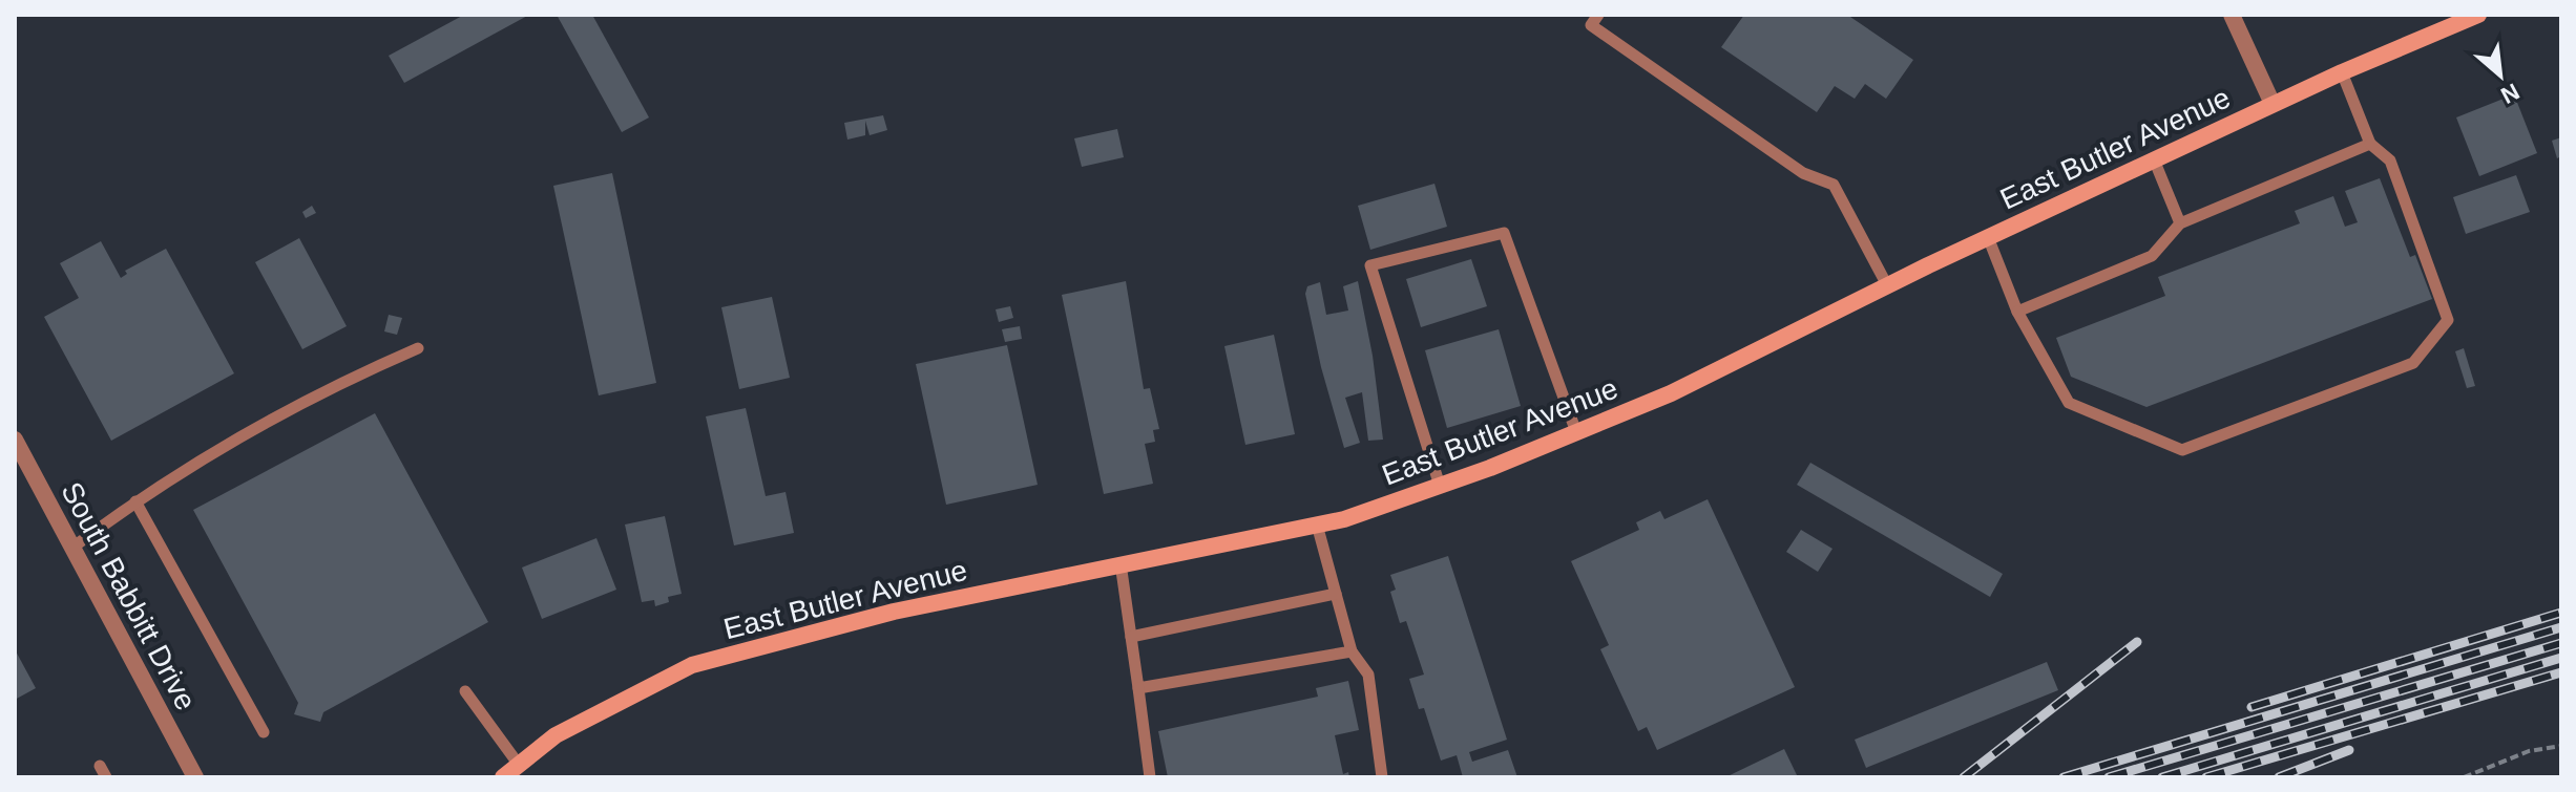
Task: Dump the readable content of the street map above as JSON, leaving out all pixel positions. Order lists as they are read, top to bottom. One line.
{"streets":{"main road":["East Butler Avenue"],"street":["South Babbitt Drive"]},"north":"bottom right"}
